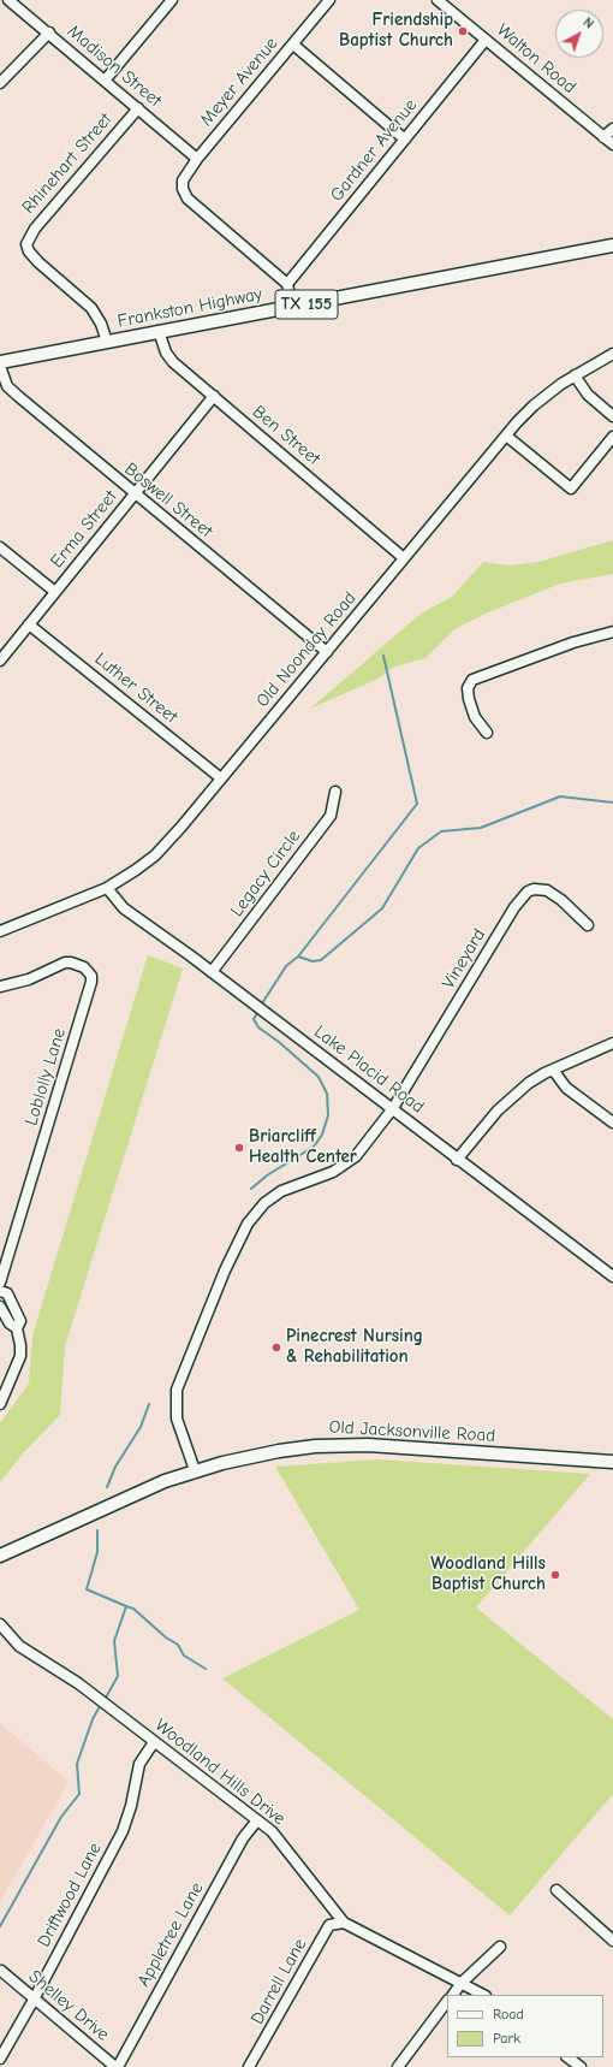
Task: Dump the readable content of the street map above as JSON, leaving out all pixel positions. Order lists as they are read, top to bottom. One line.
{"streets":{"main road":["TX 155","Frankston Highway","Old Jacksonville Road"],"street":["Walton Road","Madison Street","Meyer Avenue","Gardner Avenue","Rhinehart Street","Ben Street","Boswell Street","Erma Street","Old Noonday Road","Luther Street","Legacy Circle","Vineyard","Lake Placid Road","Loblolly Lane","Woodland Hills Drive","Driftwood Lane","Appletree Lane","Darrell Lane","Shelley Drive"]},"crossings":[["Walton Road","Gardner Avenue"],["Madison Street","Meyer Avenue"],["Madison Street","Rhinehart Street"],["Meyer Avenue","Gardner Avenue"],["Rhinehart Street","Frankston Highway"],["Frankston Highway","Ben Street"],["Frankston Highway","Boswell Street"],["Ben Street","Erma Street"],["Ben Street","Old Noonday Road"],["Boswell Street","Erma Street"],["Boswell Street","Old Noonday Road"],["Erma Street","Luther Street"],["Old Noonday Road","Luther Street"],["Old Noonday Road","Lake Placid Road"],["Legacy Circle","Lake Placid Road"],["Vineyard","Lake Placid Road"],["Woodland Hills Drive","Driftwood Lane"],["Woodland Hills Drive","Appletree Lane"],["Woodland Hills Drive","Darrell Lane"],["Driftwood Lane","Shelley Drive"],["Appletree Lane","Shelley Drive"]],"places":["Friendship Baptist Church","Briarcliff Health Center","Pinecrest Nursing & Rehabilitation","Woodland Hills Baptist Church"],"legend":["Road","Park"],"north":"top right"}
